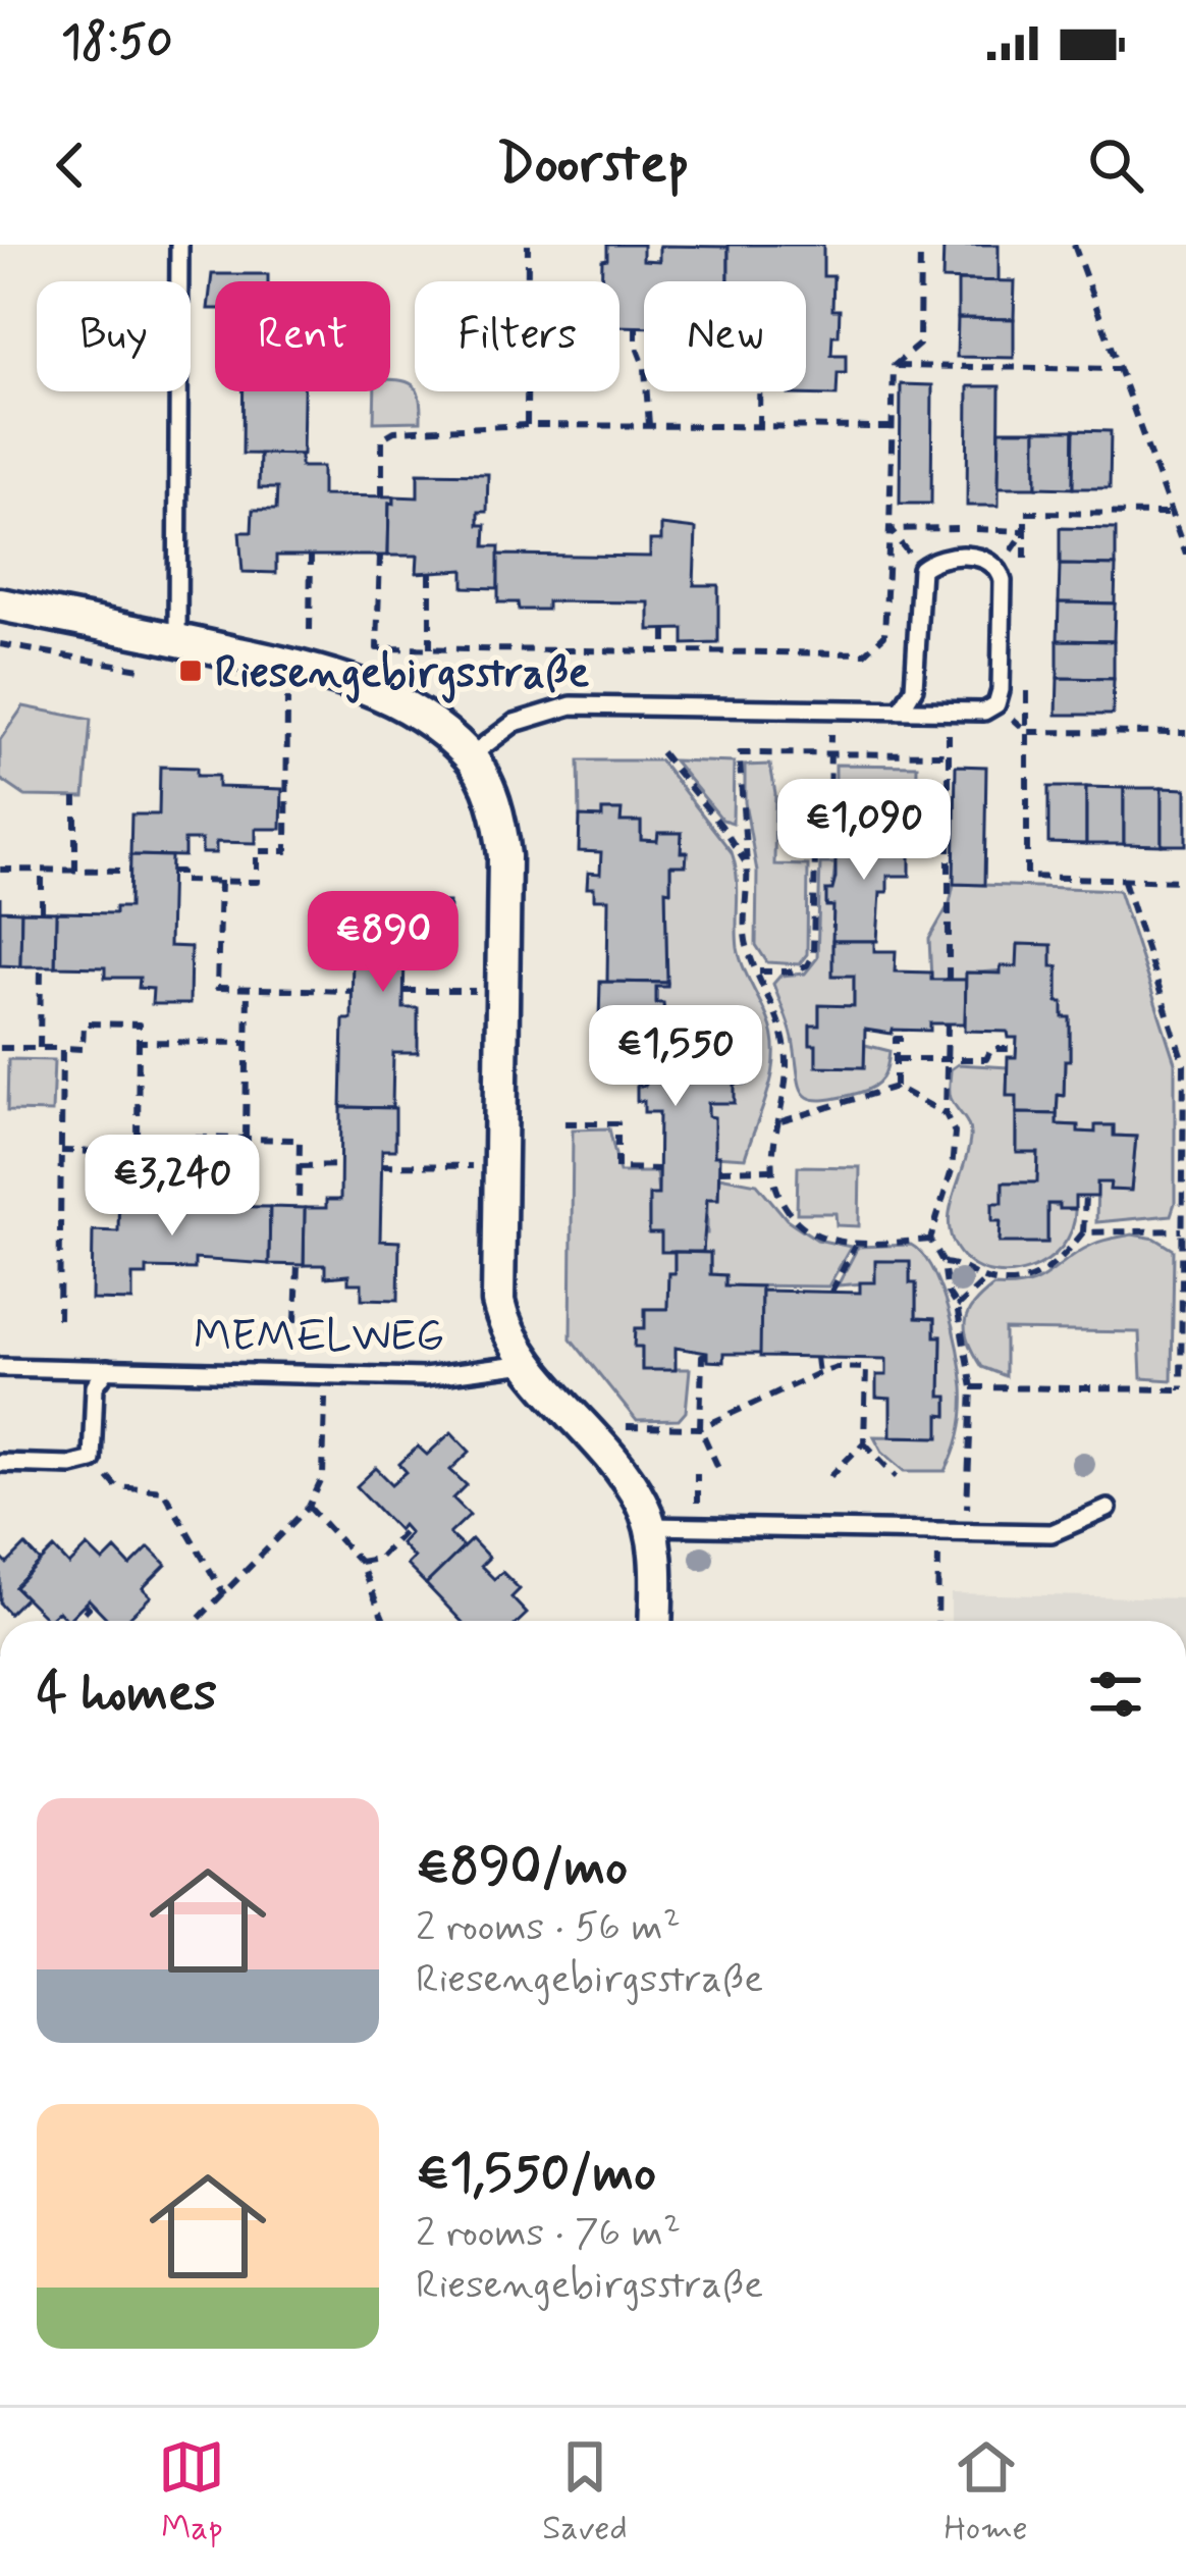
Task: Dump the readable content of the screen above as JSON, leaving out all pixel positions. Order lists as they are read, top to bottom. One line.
{"streets":{"lane":["MEMELWEG"]},"places":{"transit":["Riesengebirgsstraße"]},"page":{"status":"18:50","header":"Doorstep","chip":["Buy","Rent","Filters","New"],"price":["€1,090","€890","€1,550","€3,240"],"heading":"4 homes","list":[{"name":"€890/mo","note":"2 rooms · 56 m² · Riesengebirgsstraße"},{"name":"€1,550/mo","note":"2 rooms · 76 m² · Riesengebirgsstraße"}],"tabs":["Map","Saved","Home"]}}
